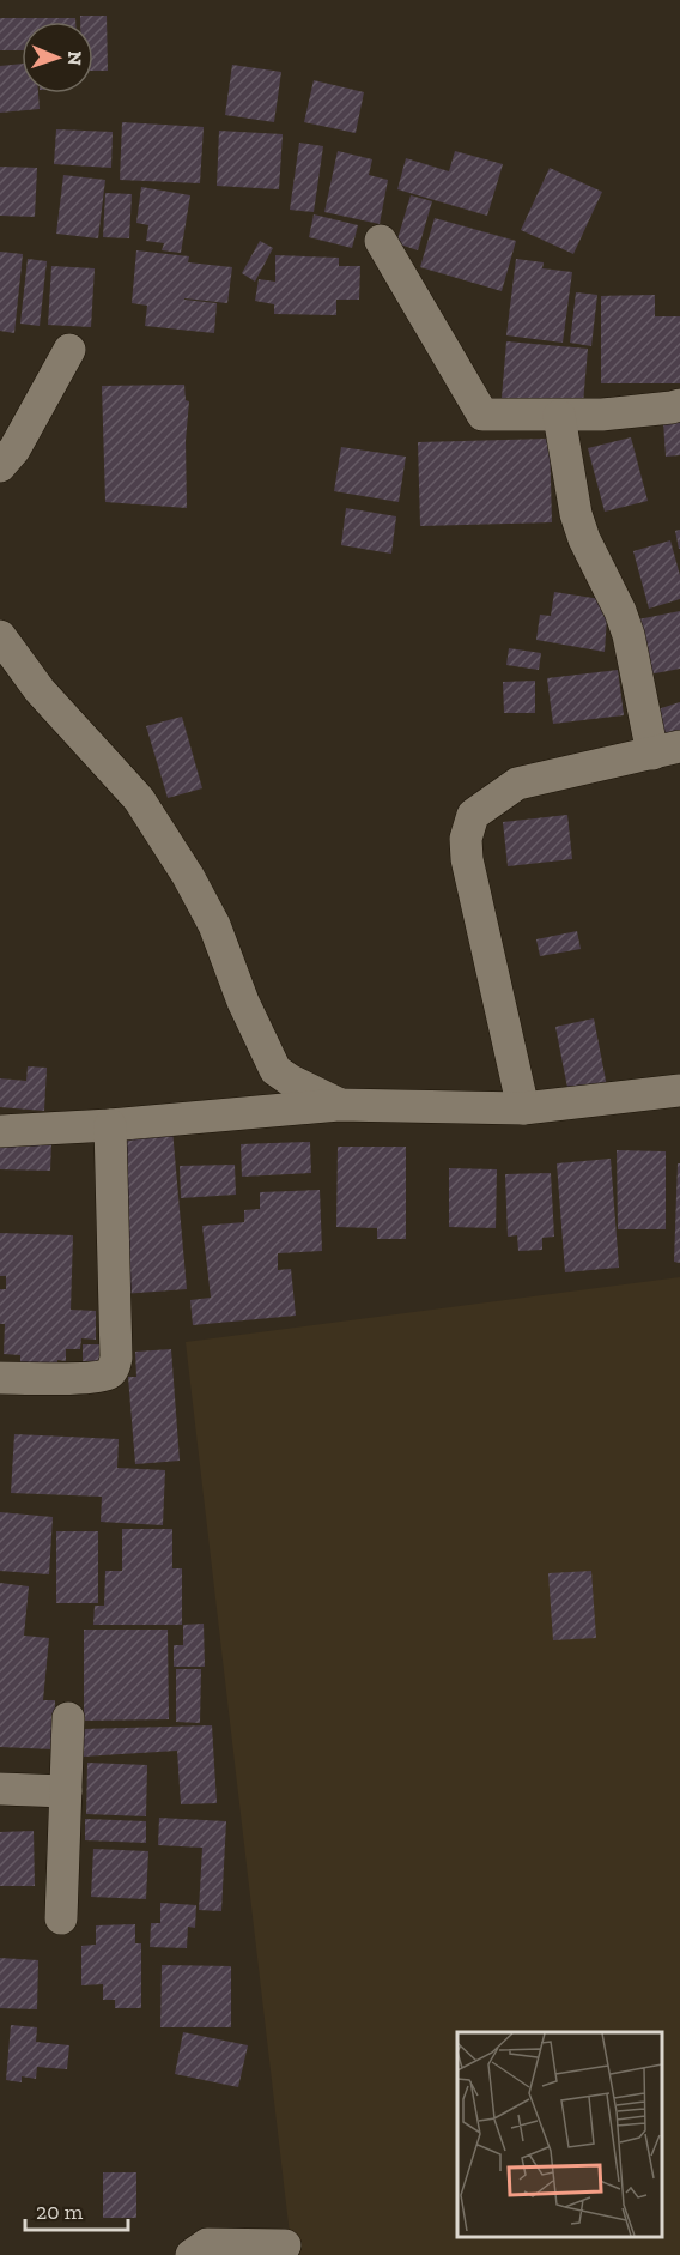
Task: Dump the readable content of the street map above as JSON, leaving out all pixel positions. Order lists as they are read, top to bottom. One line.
{"scale_bar":"20 m","north":"right"}
